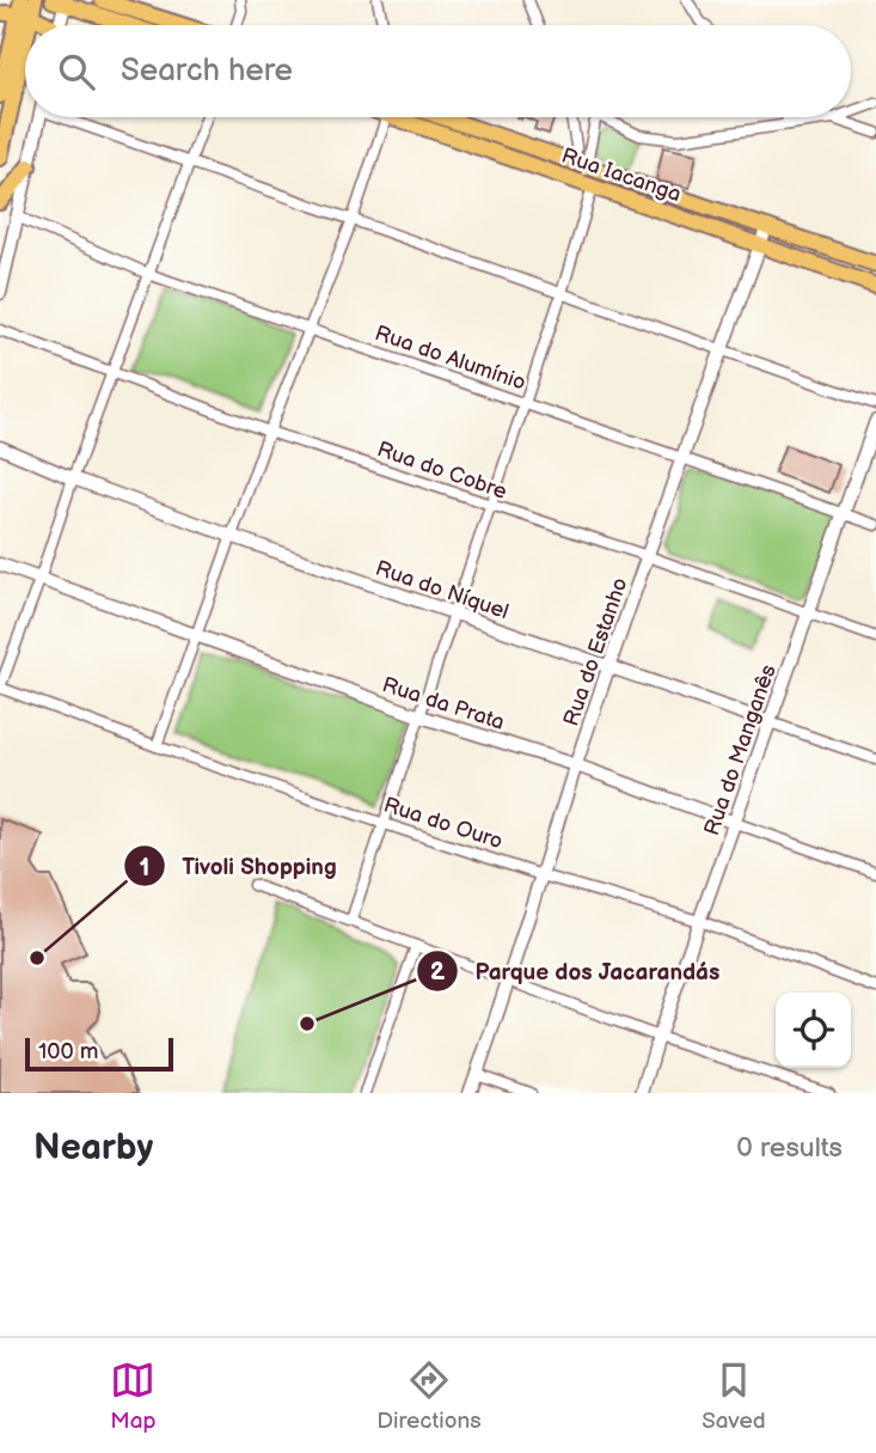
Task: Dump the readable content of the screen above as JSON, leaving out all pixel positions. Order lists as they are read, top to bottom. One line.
{"streets":{"main road":["Rua Iacanga"],"street":["Rua do Alumínio","Rua do Cobre","Rua do Níquel","Rua do Estanho","Rua da Prata","Rua do Manganês","Rua do Ouro"]},"crossings":[["Rua Iacanga","Rua do Estanho"],["Rua do Alumínio","Rua do Estanho"],["Rua do Alumínio","Rua do Manganês"],["Rua do Cobre","Rua do Estanho"],["Rua do Cobre","Rua do Manganês"],["Rua do Níquel","Rua do Estanho"],["Rua do Níquel","Rua do Manganês"],["Rua do Estanho","Rua da Prata"],["Rua do Estanho","Rua do Ouro"],["Rua da Prata","Rua do Manganês"],["Rua do Manganês","Rua do Ouro"]],"places":["Tivoli Shopping","Parque dos Jacarandás"],"scale_bar":"100 m","page":{"search":"Search here","scale":"100 m","heading":["Nearby","0 results"],"nav":["Map","Directions","Saved"]}}
